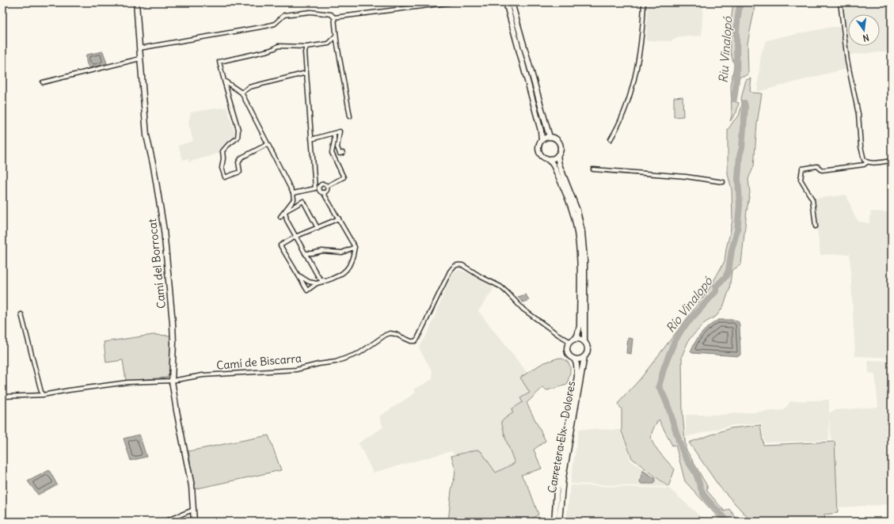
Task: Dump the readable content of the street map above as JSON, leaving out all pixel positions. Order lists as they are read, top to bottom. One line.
{"streets":{"main road":["Camí del Borrocat","Carretera Elx - Dolores"],"street":["Camí de Biscarra"]},"crossings":[["Camí del Borrocat","Camí de Biscarra"],["Camí de Biscarra","Carretera Elx - Dolores"]],"water":["Riu Vinalopó","Río Vinalopó"],"north":"bottom"}
